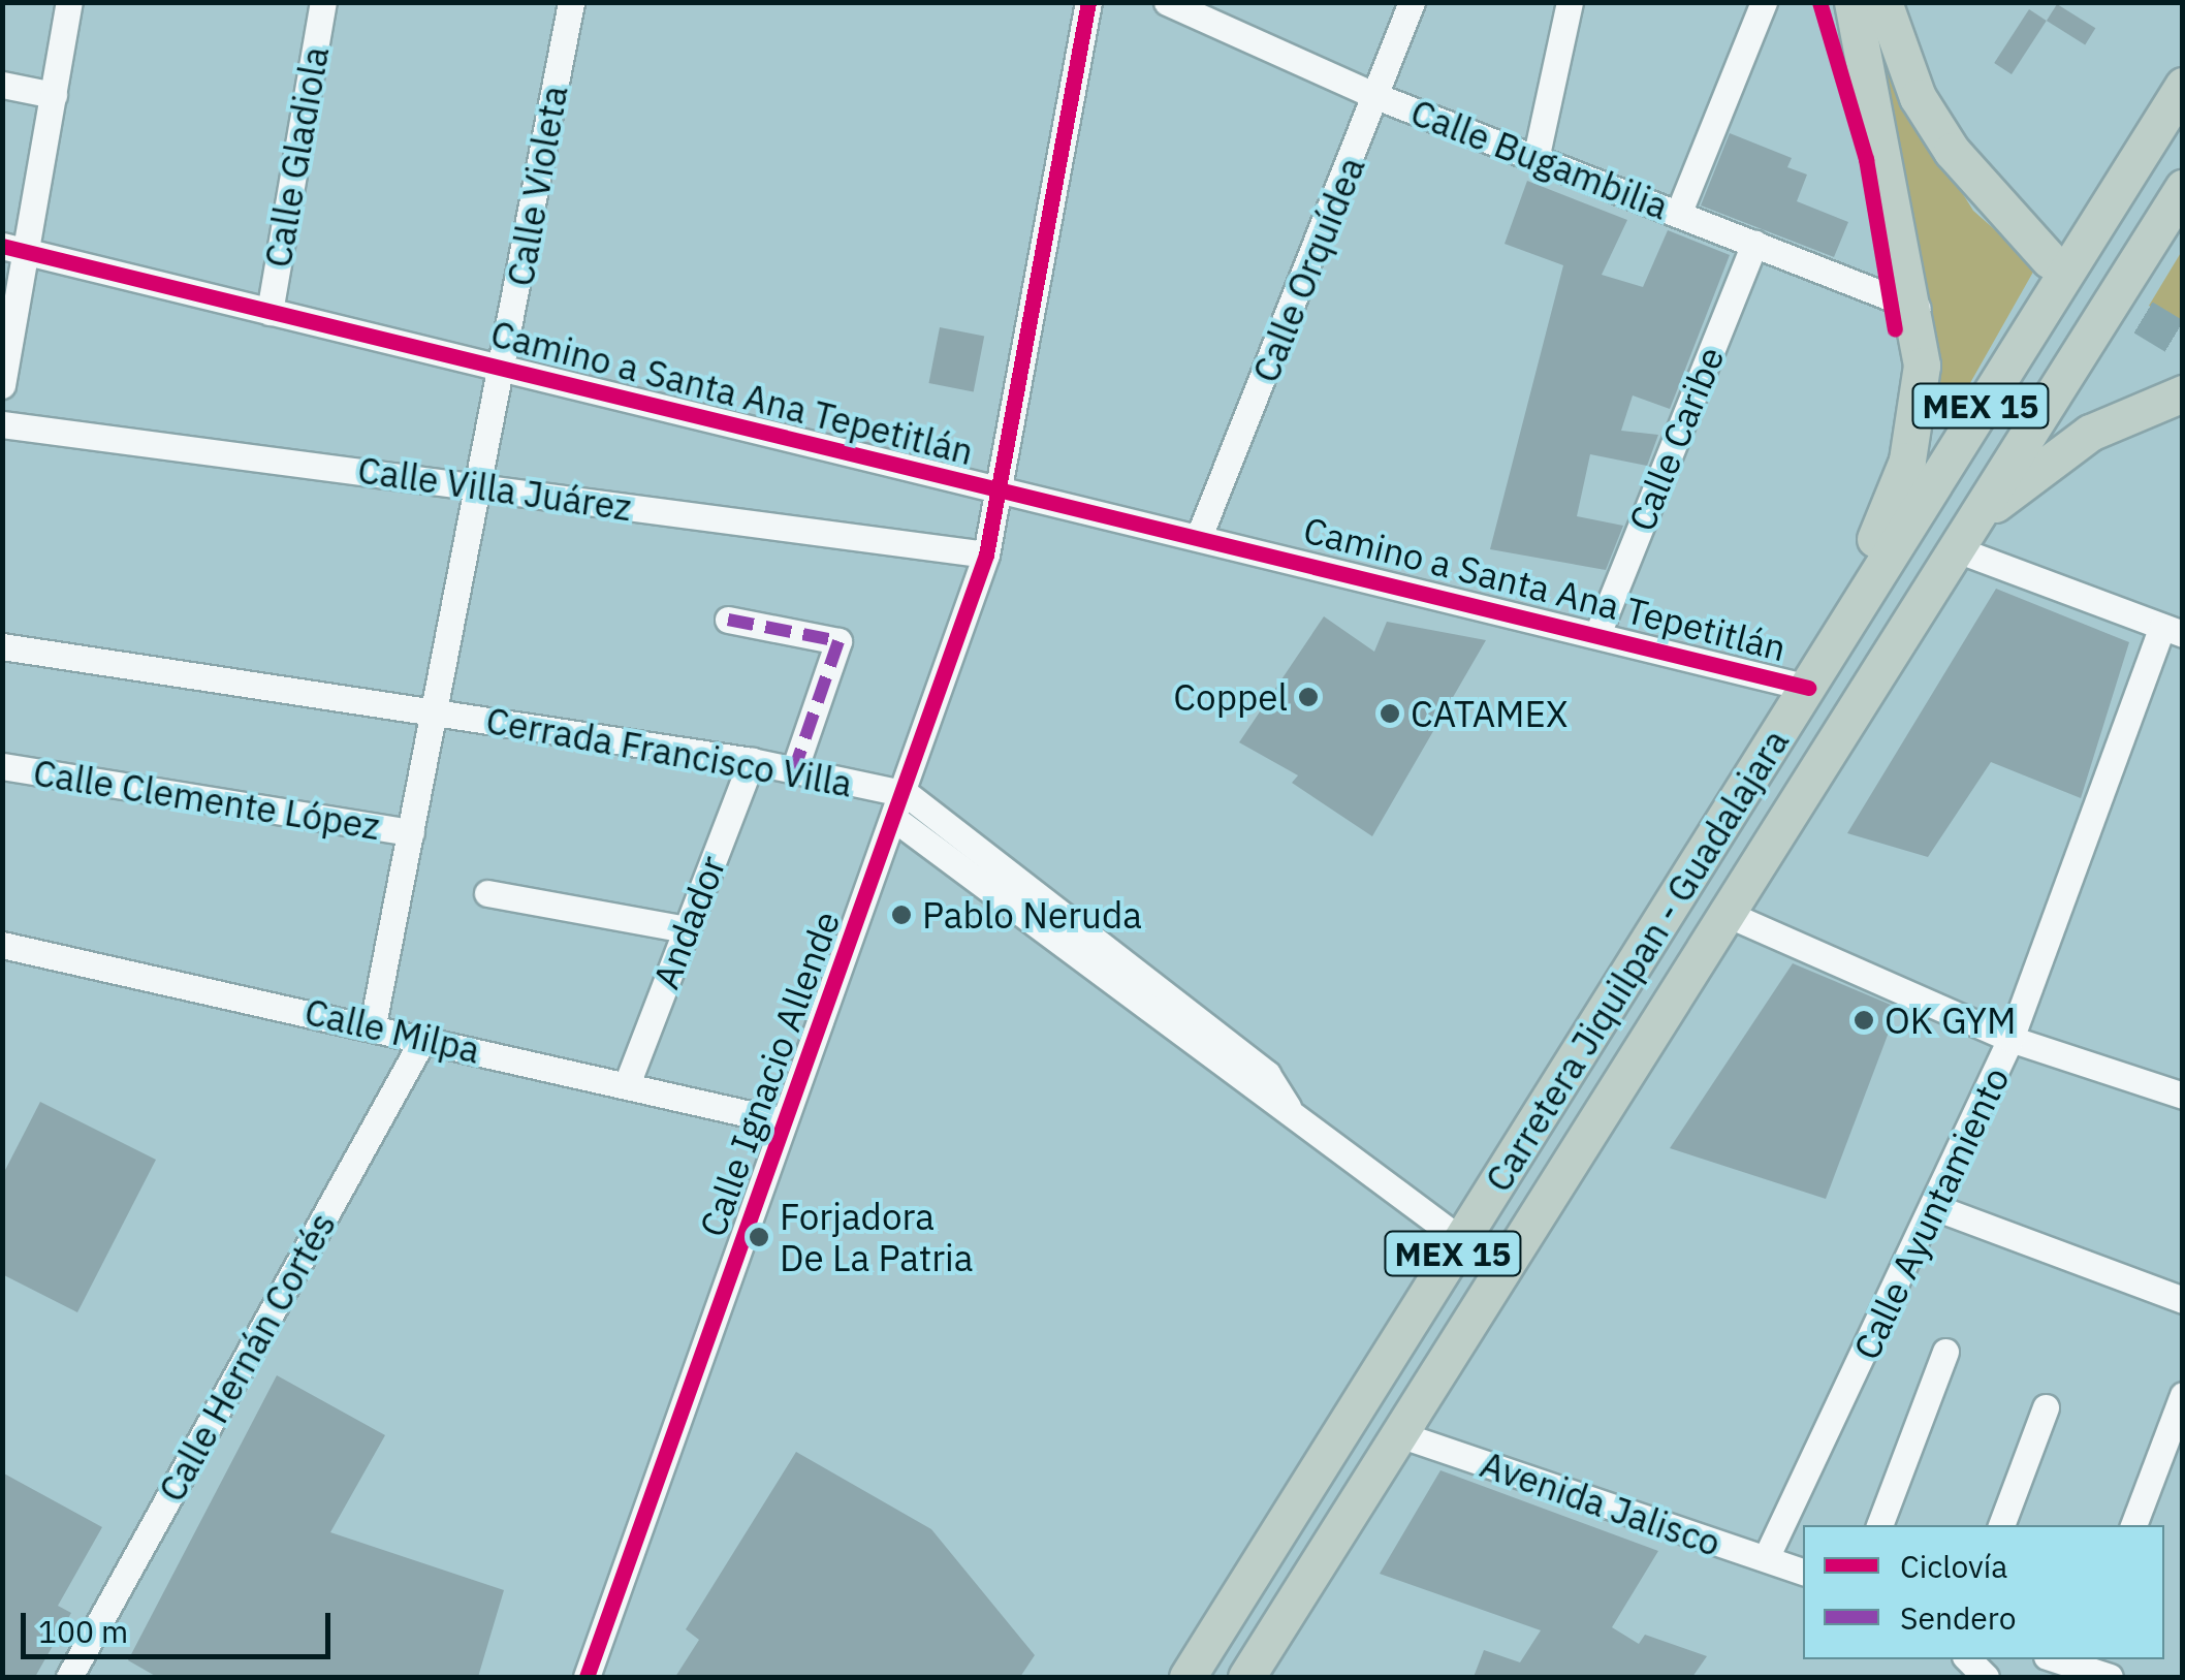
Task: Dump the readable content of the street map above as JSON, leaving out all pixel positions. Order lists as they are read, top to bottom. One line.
{"streets":{"highway":["MEX 15","Carretera Jiquilpan - Guadalajara"],"street":["Calle Gladiola","Calle Bugambilia","Calle Violeta","Calle Orquídea","Camino a Santa Ana Tepetitlán","Calle Caribe","Calle Villa Juárez","Cerrada Francisco Villa","Calle Clemente López","Andador","Calle Milpa","Calle Ignacio Allende","Calle Ayuntamiento","Calle Hernán Cortés","Avenida Jalisco"]},"crossings":[["Calle Gladiola","Camino a Santa Ana Tepetitlán"],["Calle Bugambilia","Calle Orquídea"],["Calle Bugambilia","Calle Caribe"],["Calle Violeta","Camino a Santa Ana Tepetitlán"],["Calle Orquídea","Camino a Santa Ana Tepetitlán"],["Camino a Santa Ana Tepetitlán","Calle Caribe"],["Camino a Santa Ana Tepetitlán","Carretera Jiquilpan - Guadalajara"],["Camino a Santa Ana Tepetitlán","Calle Ignacio Allende"],["Calle Villa Juárez","Calle Ignacio Allende"],["Cerrada Francisco Villa","Andador"],["Cerrada Francisco Villa","Carretera Jiquilpan - Guadalajara"],["Cerrada Francisco Villa","Calle Ignacio Allende"],["Andador","Calle Milpa"],["Carretera Jiquilpan - Guadalajara","Avenida Jalisco"],["Calle Milpa","Calle Ignacio Allende"],["Calle Milpa","Calle Hernán Cortés"],["Calle Ayuntamiento","Avenida Jalisco"]],"places":["Coppel","CATAMEX","Pablo Neruda","OK GYM","Forjadora De La Patria"],"legend":["Ciclovía","Sendero"],"scale_bar":"100 m"}
